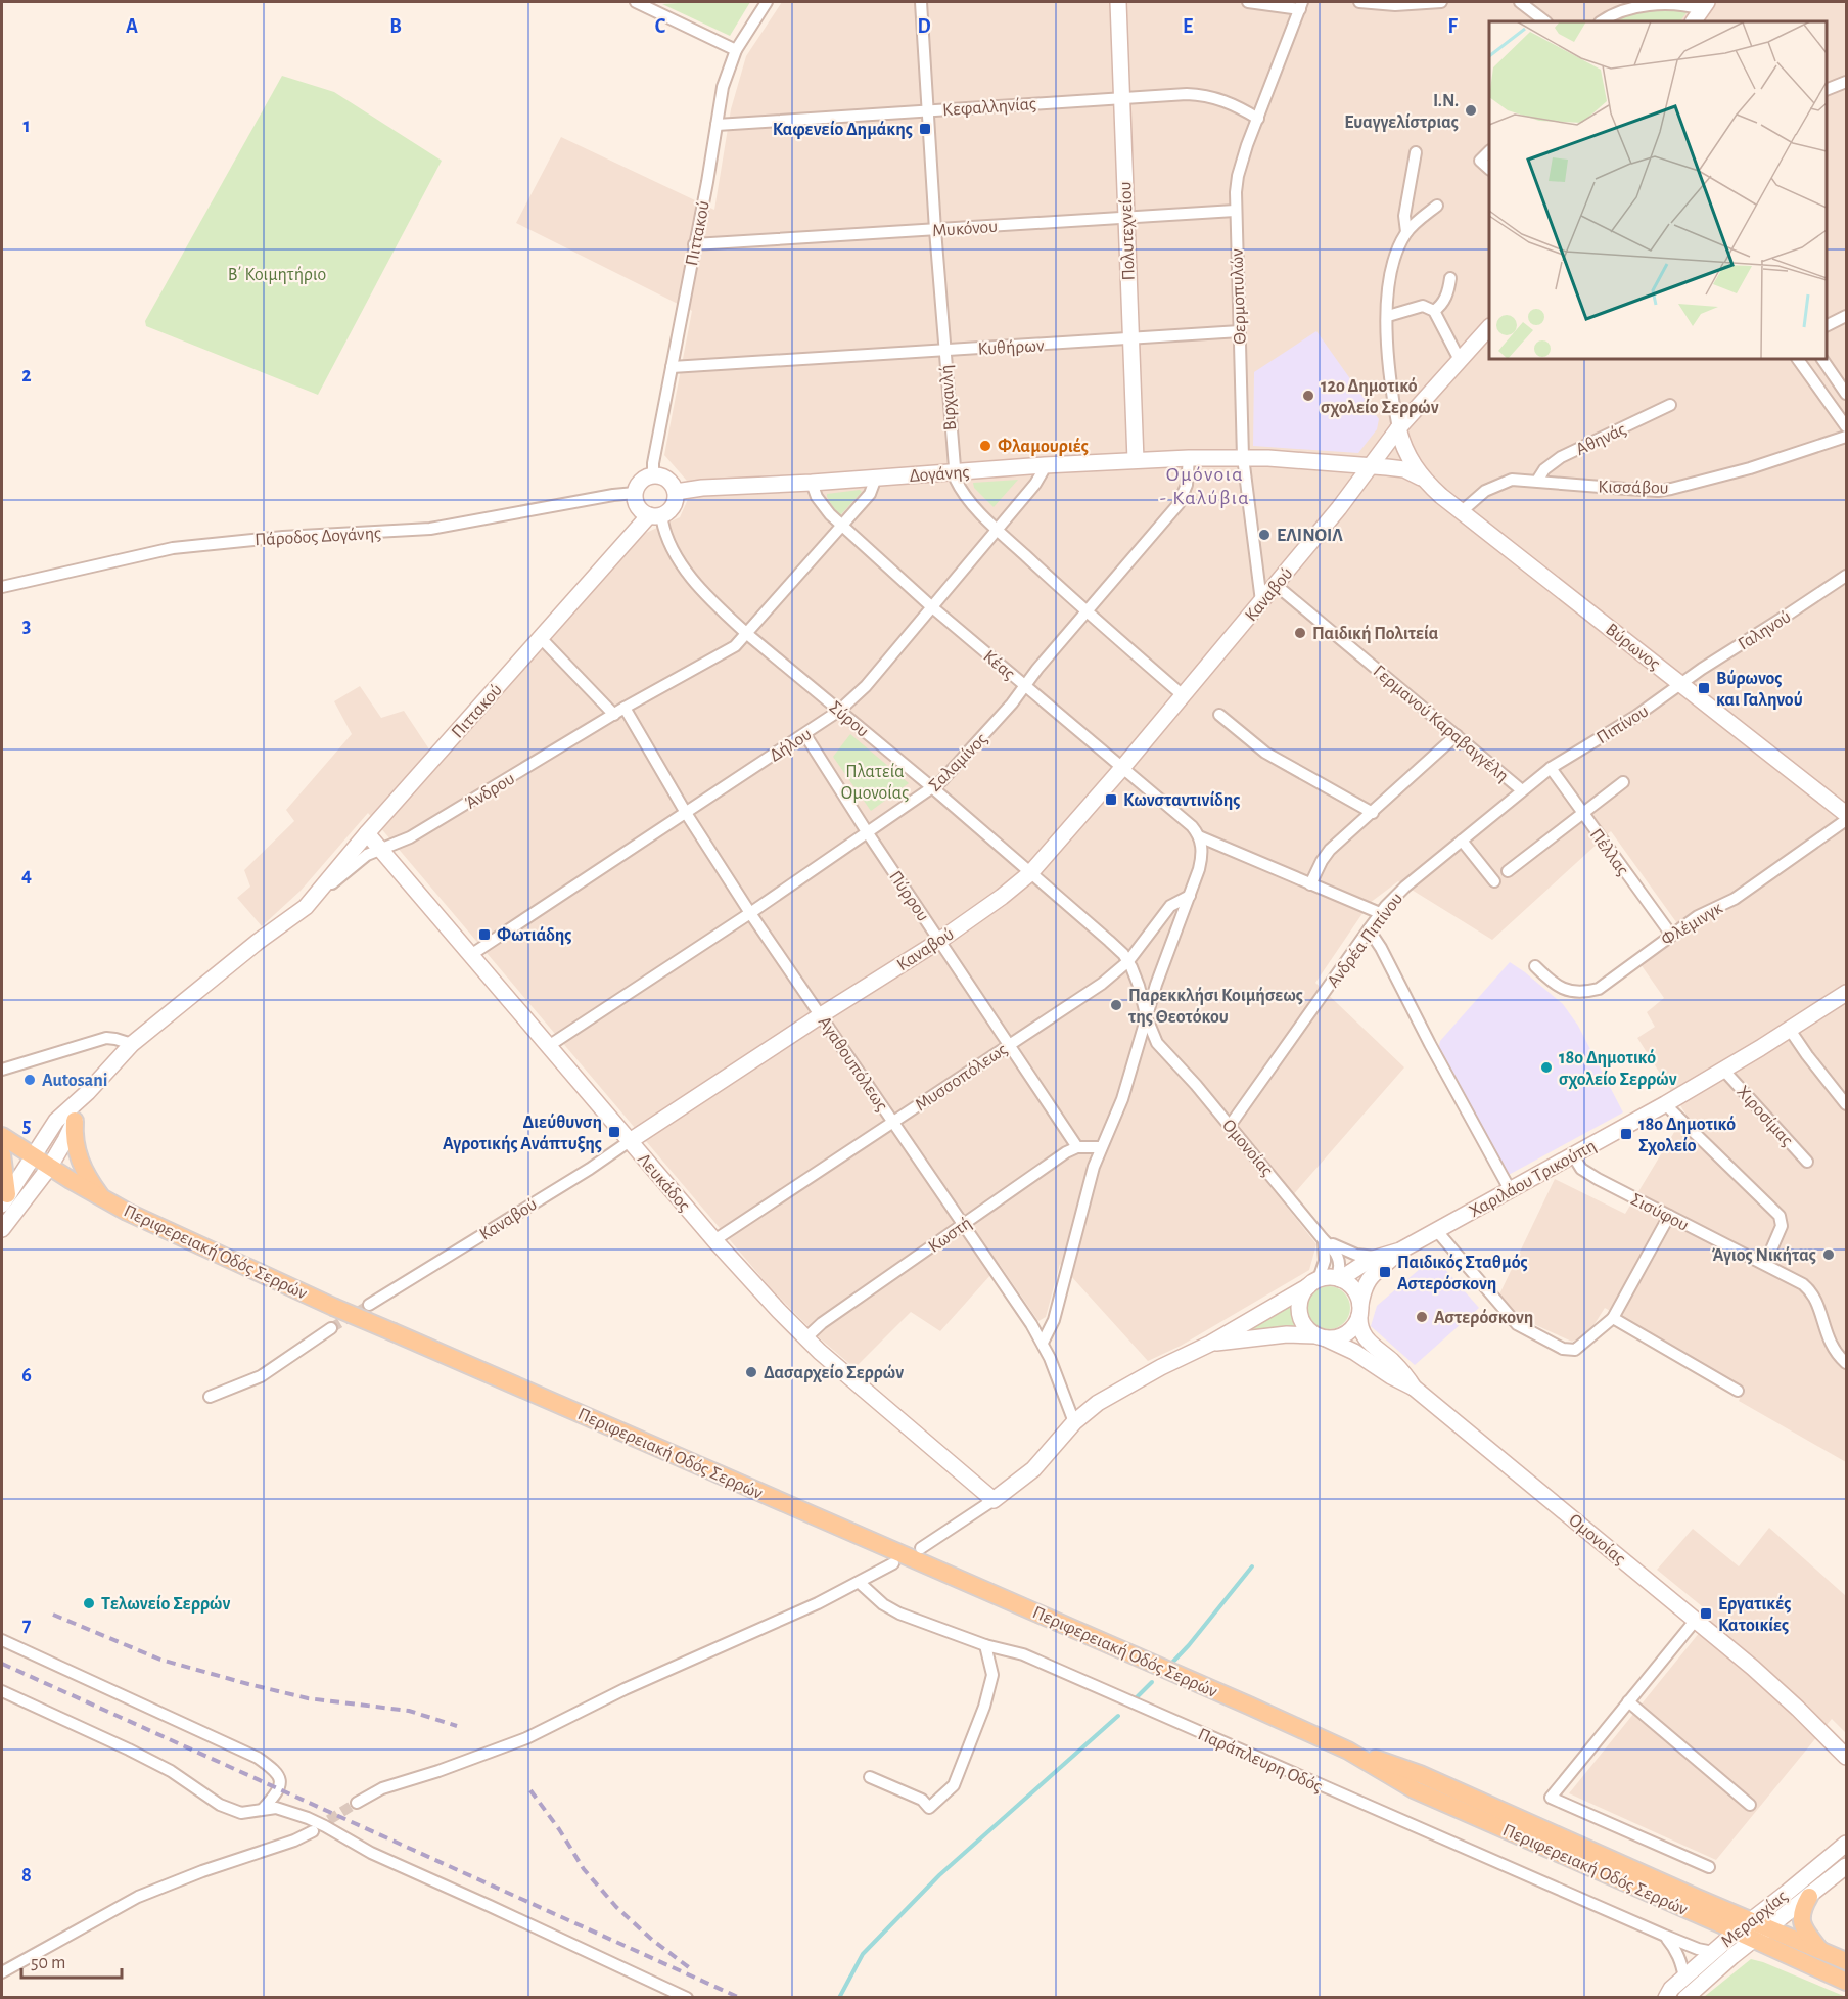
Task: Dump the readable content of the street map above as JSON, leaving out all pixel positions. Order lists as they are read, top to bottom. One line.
{"streets":{"main road":["Περιφερειακή Οδός Σερρών"],"street":["Κεφαλληνίας","Μυκόνου","Πολυτεχνείου","Πιττακού","Θερμοπυλών","Κυθήρων","Βιρχανλή","Αθηνάς","Δογάνης","Κισσάβου","Πάροδος Δογάνης","Καναβού","Γαληνού","Βύρωνος","Κέας","Σύρου","Γερμανού Καραβαγγέλη","Πιπίνου","Δήλου","Σαλαμίνος","Άνδρου","Πέλλας","Πύρρου","Φλέμινγκ","Ανδρέα Πιπίνου","Αγαθουπόλεως","Μυσσοπόλεως","Χιροσίμας","Ομονοίας","Χαριλάου Τρικούπη","Λευκάδος","Σισύφου","Κωστή","Παράπλευρη Οδός","Μεραρχίας"]},"crossings":[["Κεφαλληνίας","Πολυτεχνείου"],["Κεφαλληνίας","Πιττακού"],["Κεφαλληνίας","Θερμοπυλών"],["Κεφαλληνίας","Βιρχανλή"],["Μυκόνου","Πολυτεχνείου"],["Μυκόνου","Πιττακού"],["Μυκόνου","Θερμοπυλών"],["Μυκόνου","Βιρχανλή"],["Πολυτεχνείου","Κυθήρων"],["Πολυτεχνείου","Δογάνης"],["Πιττακού","Κυθήρων"],["Πιττακού","Δογάνης"],["Πιττακού","Πάροδος Δογάνης"],["Πιττακού","Σύρου"],["Πιττακού","Άνδρου"],["Πιττακού","Λευκάδος"],["Θερμοπυλών","Κυθήρων"],["Θερμοπυλών","Δογάνης"],["Θερμοπυλών","Καναβού"],["Κυθήρων","Βιρχανλή"],["Βιρχανλή","Δογάνης"],["Βιρχανλή","Καναβού"],["Βιρχανλή","Δήλου"],["Βιρχανλή","Σαλαμίνος"],["Αθηνάς","Κισσάβου"],["Δογάνης","Πάροδος Δογάνης"],["Δογάνης","Καναβού"],["Δογάνης","Βύρωνος"],["Δογάνης","Κέας"],["Δογάνης","Σύρου"],["Δογάνης","Δήλου"],["Δογάνης","Σαλαμίνος"],["Δογάνης","Άνδρου"],["Κισσάβου","Βύρωνος"],["Πάροδος Δογάνης","Σύρου"],["Καναβού","Κέας"],["Καναβού","Σύρου"],["Καναβού","Γερμανού Καραβαγγέλη"],["Καναβού","Πύρρου"],["Καναβού","Αγαθουπόλεως"],["Καναβού","Λευκάδος"],["Γαληνού","Βύρωνος"],["Γαληνού","Πιπίνου"],["Βύρωνος","Πιπίνου"],["Κέας","Δήλου"],["Κέας","Σαλαμίνος"],["Κέας","Άνδρου"],["Σύρου","Δήλου"],["Σύρου","Σαλαμίνος"],["Σύρου","Άνδρου"],["Σύρου","Μυσσοπόλεως"],["Σύρου","Ομονοίας"],["Γερμανού Καραβαγγέλη","Ανδρέα Πιπίνου"],["Πιπίνου","Πέλλας"],["Πιπίνου","Ανδρέα Πιπίνου"],["Δήλου","Πύρρου"],["Δήλου","Αγαθουπόλεως"],["Δήλου","Λευκάδος"],["Σαλαμίνος","Πύρρου"],["Σαλαμίνος","Αγαθουπόλεως"],["Σαλαμίνος","Λευκάδος"],["Άνδρου","Αγαθουπόλεως"],["Άνδρου","Λευκάδος"],["Πέλλας","Φλέμινγκ"],["Πέλλας","Ανδρέα Πιπίνου"],["Πύρρου","Μυσσοπόλεως"],["Πύρρου","Κωστή"],["Ανδρέα Πιπίνου","Ομονοίας"],["Αγαθουπόλεως","Μυσσοπόλεως"],["Αγαθουπόλεως","Κωστή"],["Μυσσοπόλεως","Λευκάδος"],["Χιροσίμας","Χαριλάου Τρικούπη"],["Ομονοίας","Χαριλάου Τρικούπη"],["Χαριλάου Τρικούπη","Σισύφου"],["Λευκάδος","Κωστή"],["Περιφερειακή Οδός Σερρών","Μεραρχίας"],["Παράπλευρη Οδός","Μεραρχίας"]],"districts":["Ομόνοια - Καλύβια"],"parks":["Β΄ Κοιμητήριο","Πλατεία Ομονοίας"],"places":{"other":["Ι.Ν. Ευαγγελίστριας","12ο Δημοτικό σχολείο Σερρών","Φλαμουριές","ΕΛΙΝΟΙΛ","Παιδική Πολιτεία","Παρεκκλήσι Κοιμήσεως της Θεοτόκου","18ο Δημοτικό σχολείο Σερρών","Autosani","Άγιος Νικήτας","Αστερόσκονη","Δασαρχείο Σερρών","Τελωνείο Σερρών"],"transit":["Καφενείο Δημάκης","Βύρωνος και Γαληνού","Κωνσταντινίδης","Φωτιάδης","Διεύθυνση Αγροτικής Ανάπτυξης","18ο Δημοτικό Σχολείο","Παιδικός Σταθμός Αστερόσκονη","Εργατικές Κατοικίες"]},"scale_bar":"50 m","grid":{"columns":["A","B","C","D","E","F"],"rows":["1","2","3","4","5","6","7","8"]}}
